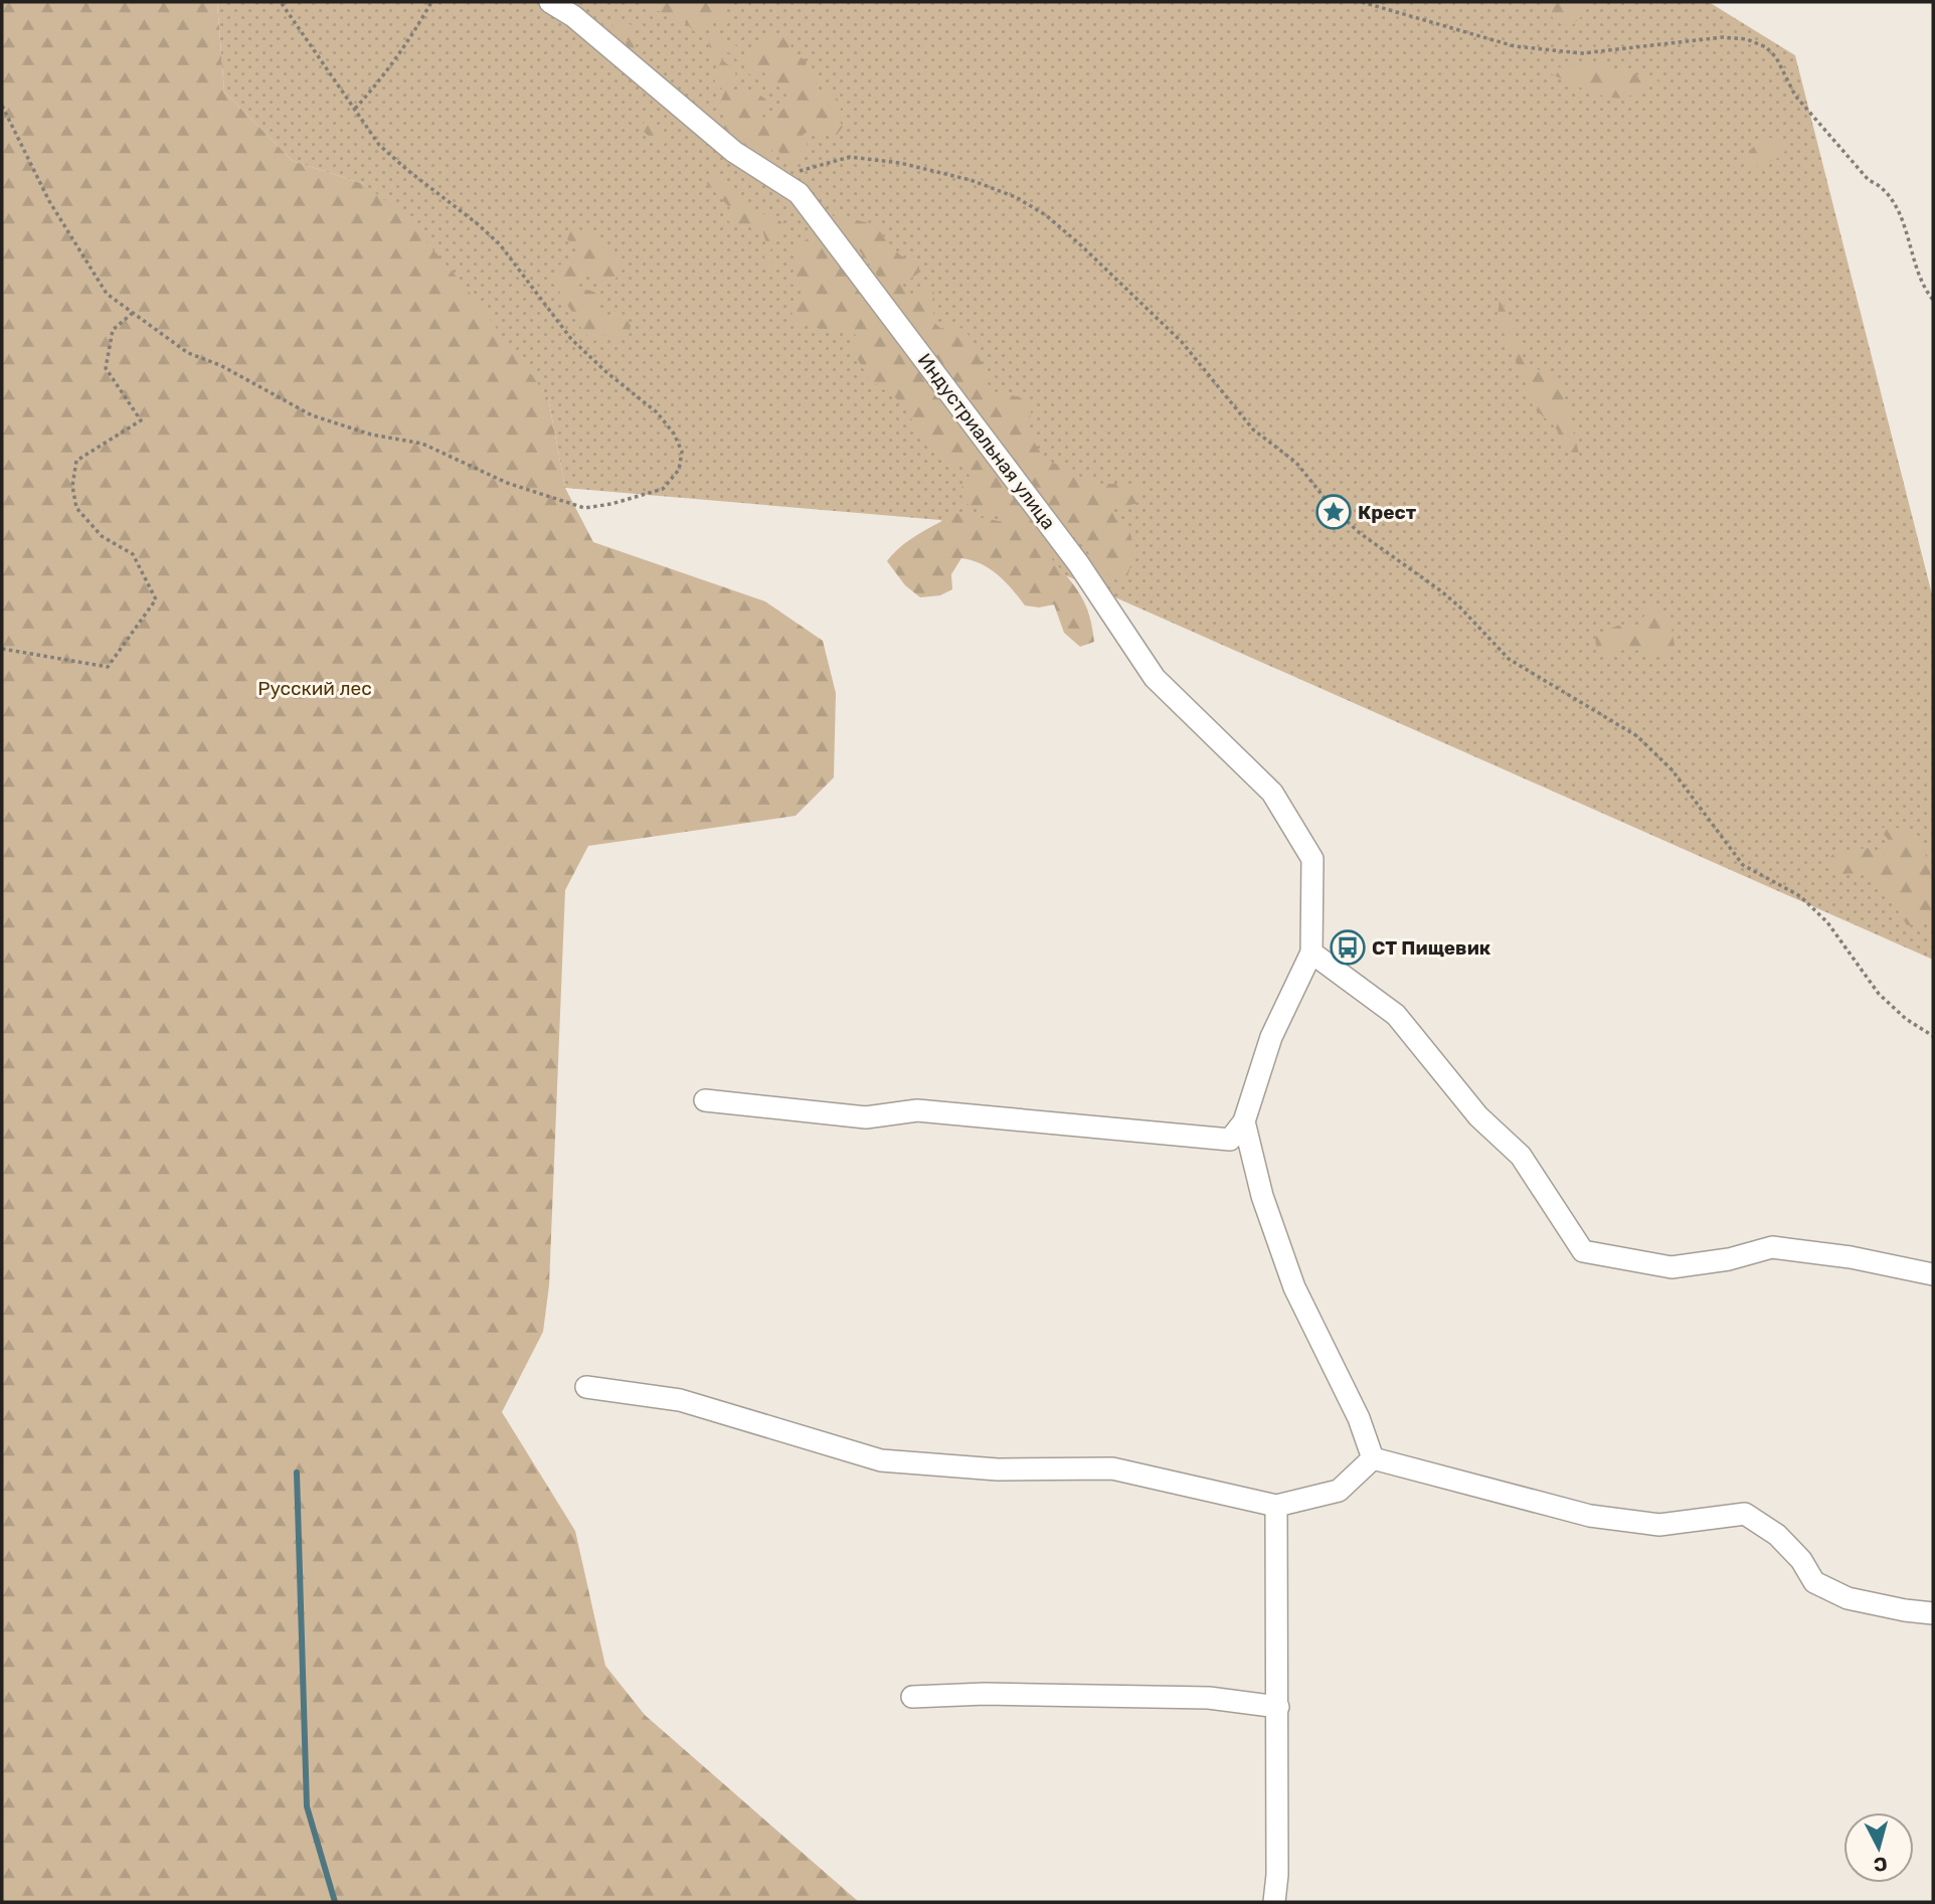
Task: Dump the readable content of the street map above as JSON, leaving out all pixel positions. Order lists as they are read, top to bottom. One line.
{"streets":{"street":["Индустриальная улица"]},"parks":["Русский лес"],"places":{"place":["Крест"],"bus stop":["СТ Пищевик"]},"north":"bottom"}
